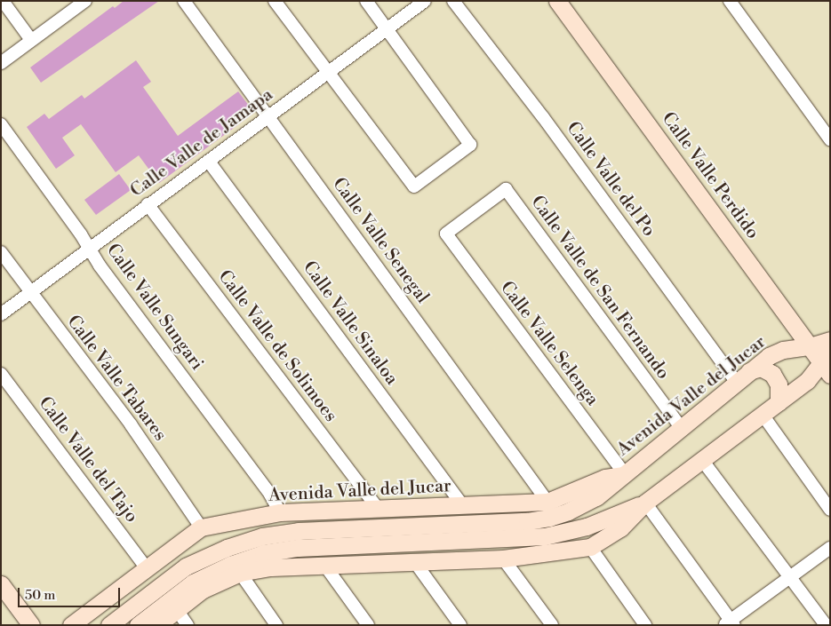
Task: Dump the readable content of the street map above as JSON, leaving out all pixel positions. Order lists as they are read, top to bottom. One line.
{"streets":{"main road":["Calle Valle Perdido","Avenida Valle del Jucar"],"street":["Calle Valle de Jamapa","Calle Valle del Po","Calle Valle Senegal","Calle Valle de San Fernando","Calle Valle Sungari","Calle Valle Sinaloa","Calle Valle Selenga","Calle Valle de Solimoes","Calle Valle Tabares","Calle Valle del Tajo"]},"crossings":[["Calle Valle de Jamapa","Calle Valle Senegal"],["Calle Valle de Jamapa","Calle Valle Sungari"],["Calle Valle de Jamapa","Calle Valle Sinaloa"],["Calle Valle de Jamapa","Calle Valle de Solimoes"],["Calle Valle de Jamapa","Calle Valle Tabares"],["Calle Valle Perdido","Avenida Valle del Jucar"],["Calle Valle del Po","Avenida Valle del Jucar"],["Calle Valle Senegal","Avenida Valle del Jucar"],["Calle Valle de San Fernando","Calle Valle Selenga"],["Calle Valle de San Fernando","Avenida Valle del Jucar"],["Calle Valle Sungari","Avenida Valle del Jucar"],["Calle Valle Sinaloa","Avenida Valle del Jucar"],["Calle Valle Selenga","Avenida Valle del Jucar"],["Calle Valle de Solimoes","Avenida Valle del Jucar"],["Calle Valle Tabares","Avenida Valle del Jucar"],["Avenida Valle del Jucar","Calle Valle del Tajo"]],"scale_bar":"50 m"}
